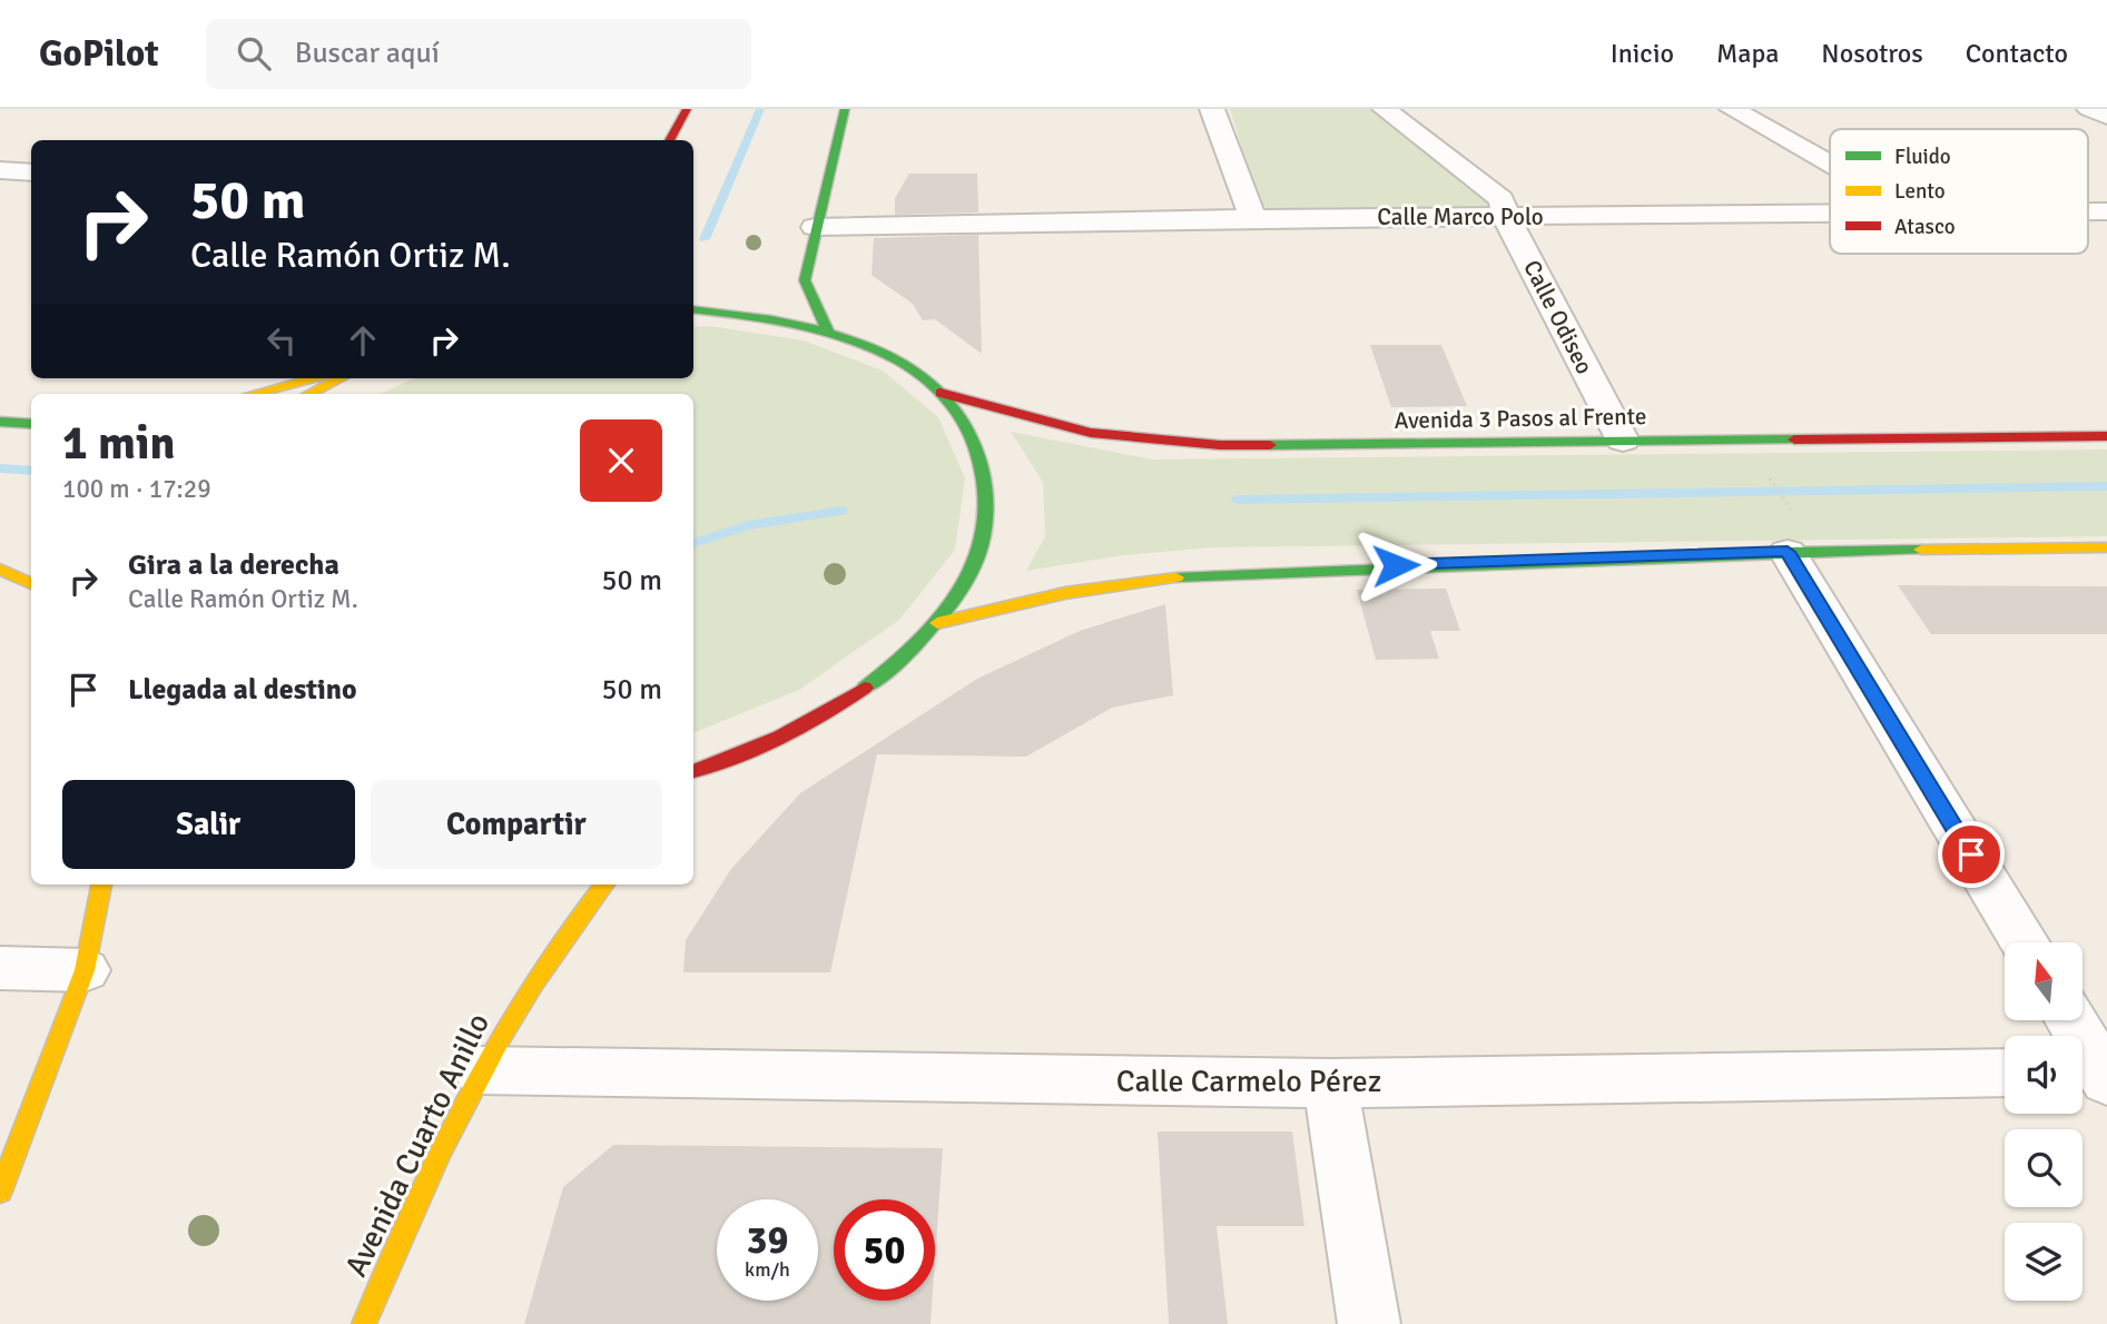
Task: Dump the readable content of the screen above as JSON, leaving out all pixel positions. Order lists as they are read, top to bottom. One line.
{"streets":{"main road":["Avenida 3 Pasos al Frente","Avenida Cuarto Anillo"],"street":["Calle Marco Polo","Calle Odiseo","Calle Carmelo Pérez"]},"crossings":[["Calle Marco Polo","Calle Odiseo"],["Calle Odiseo","Avenida 3 Pasos al Frente"],["Calle Carmelo Pérez","Avenida Cuarto Anillo"]],"legend":["Fluido","Lento","Atasco"],"north":"top","page":{"header":"GoPilot","search":"Buscar aquí","nav":["Inicio","Mapa","Nosotros","Contacto"],"turn":["50 m","Calle Ramón Ortiz M."],"heading":["1 min","100 m · 17:29"],"list":[{"name":"Gira a la derecha","note":"Calle Ramón Ortiz M.","value":"50 m"},{"name":"Llegada al destino","value":"50 m"}],"buttons":["Salir","Compartir"],"speed":"39 km/h","limit":"50"}}
